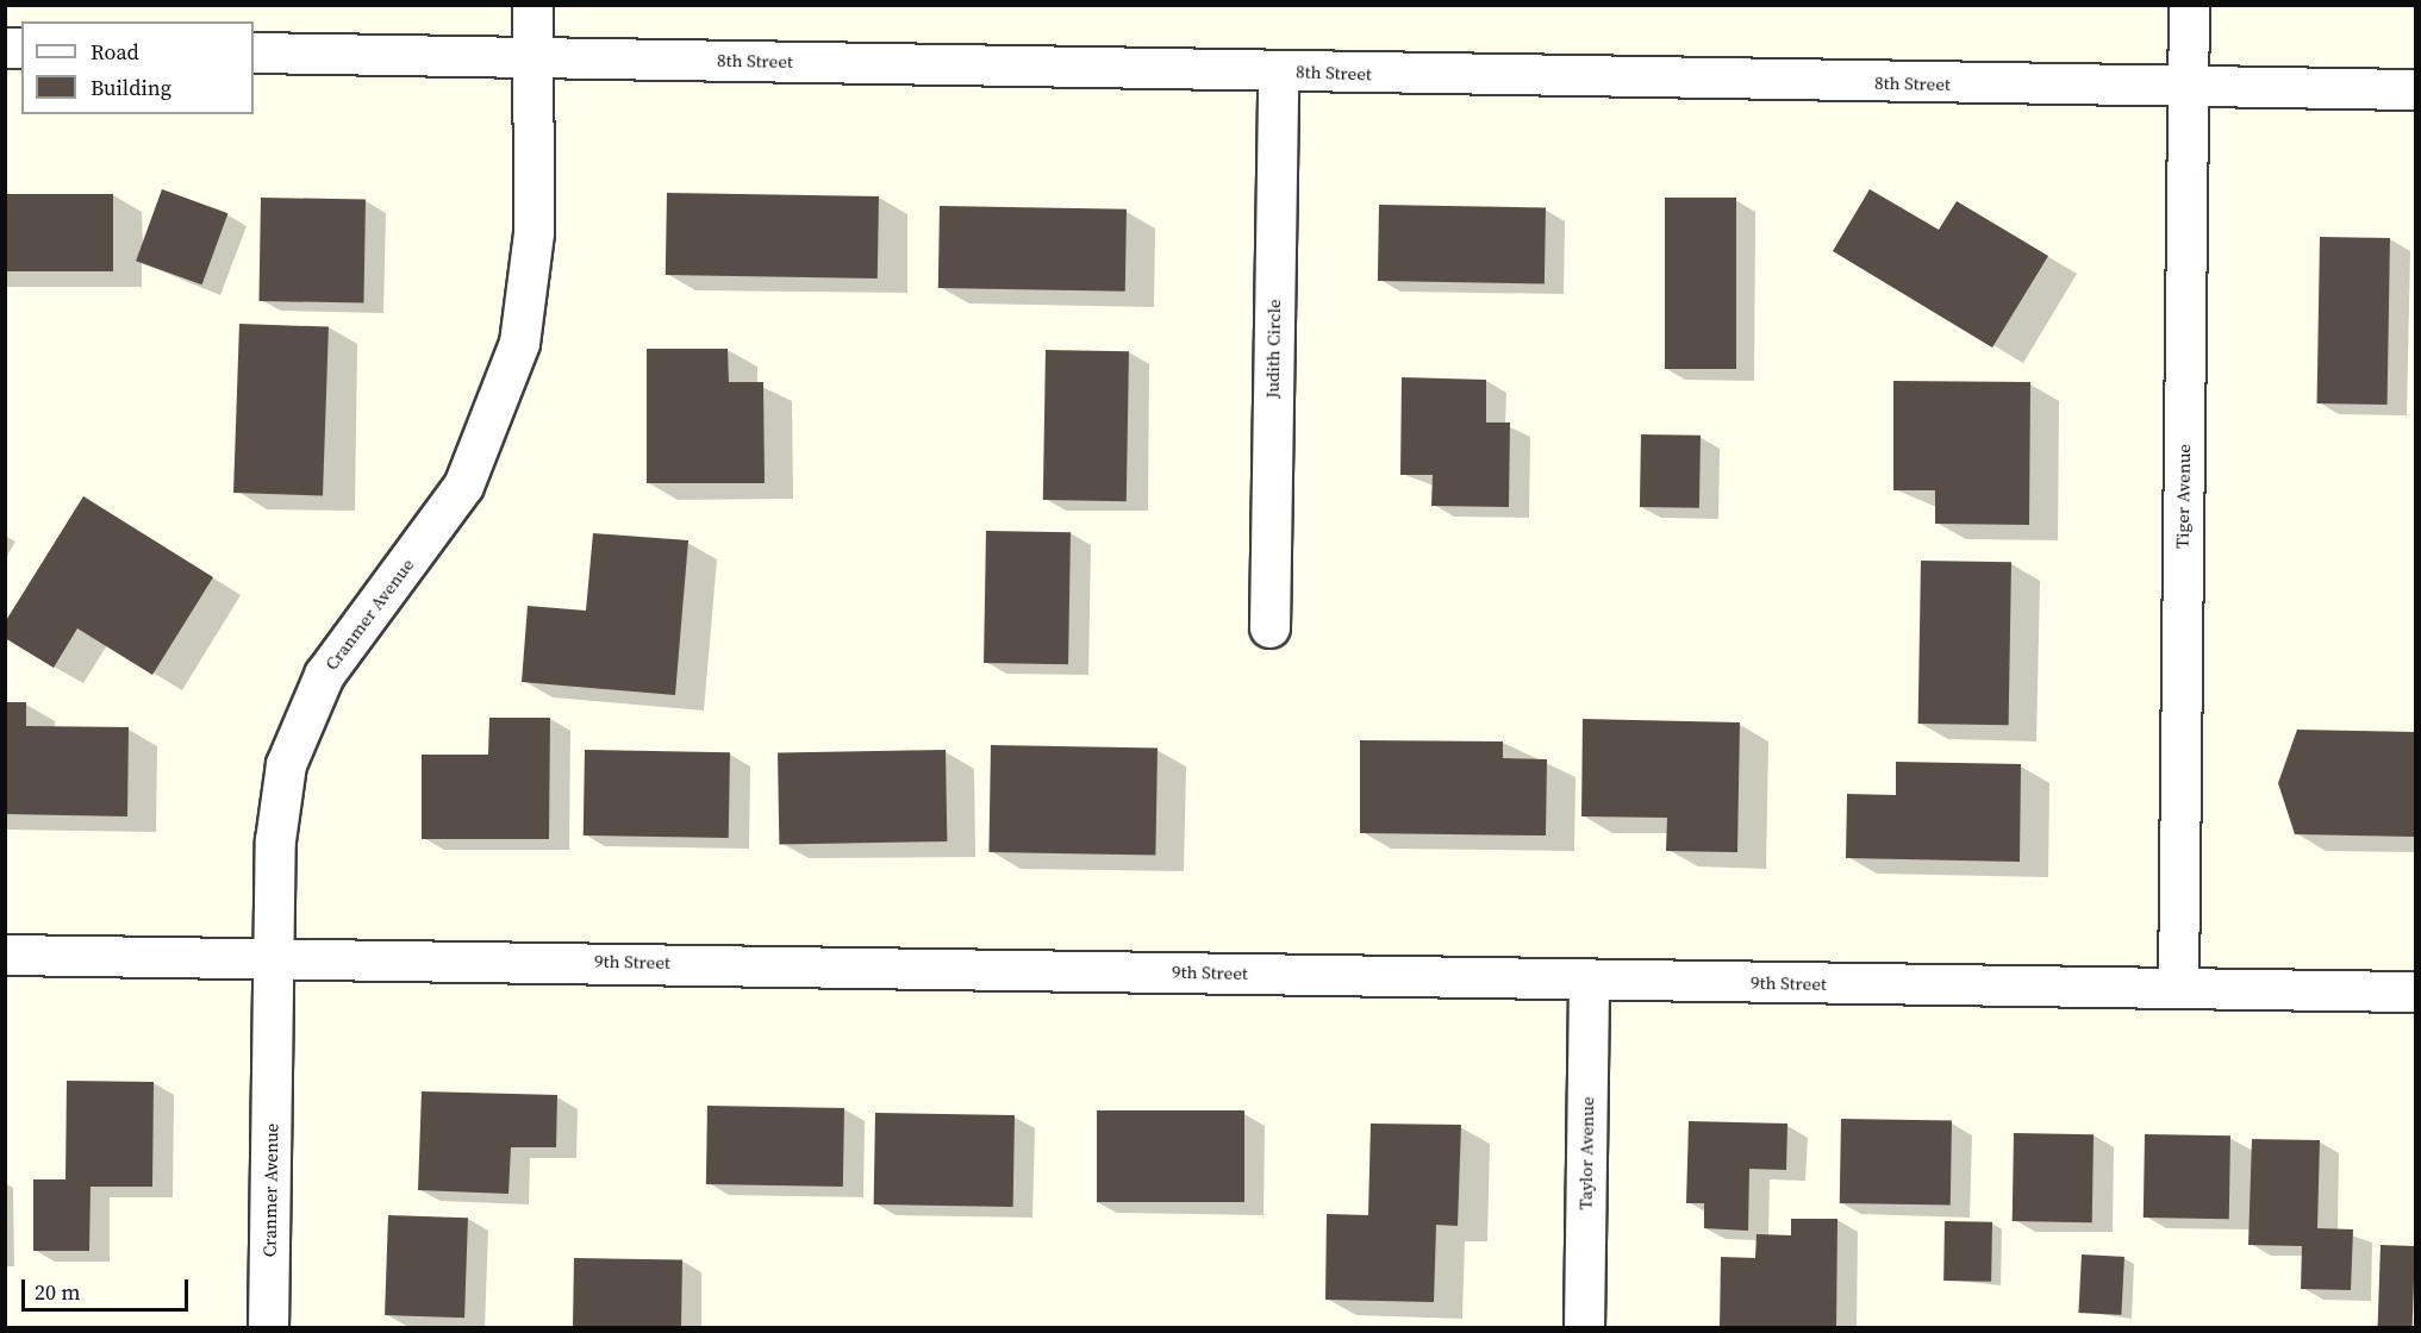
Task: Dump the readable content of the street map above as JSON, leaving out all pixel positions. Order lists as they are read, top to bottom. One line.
{"streets":{"street":["8th Street","Judith Circle","Tiger Avenue","Cranmer Avenue","9th Street","Taylor Avenue"]},"crossings":[["8th Street","Judith Circle"],["8th Street","Tiger Avenue"],["8th Street","Cranmer Avenue"],["Tiger Avenue","9th Street"],["Cranmer Avenue","9th Street"],["9th Street","Taylor Avenue"]],"legend":["Road","Building"],"scale_bar":"20 m"}
